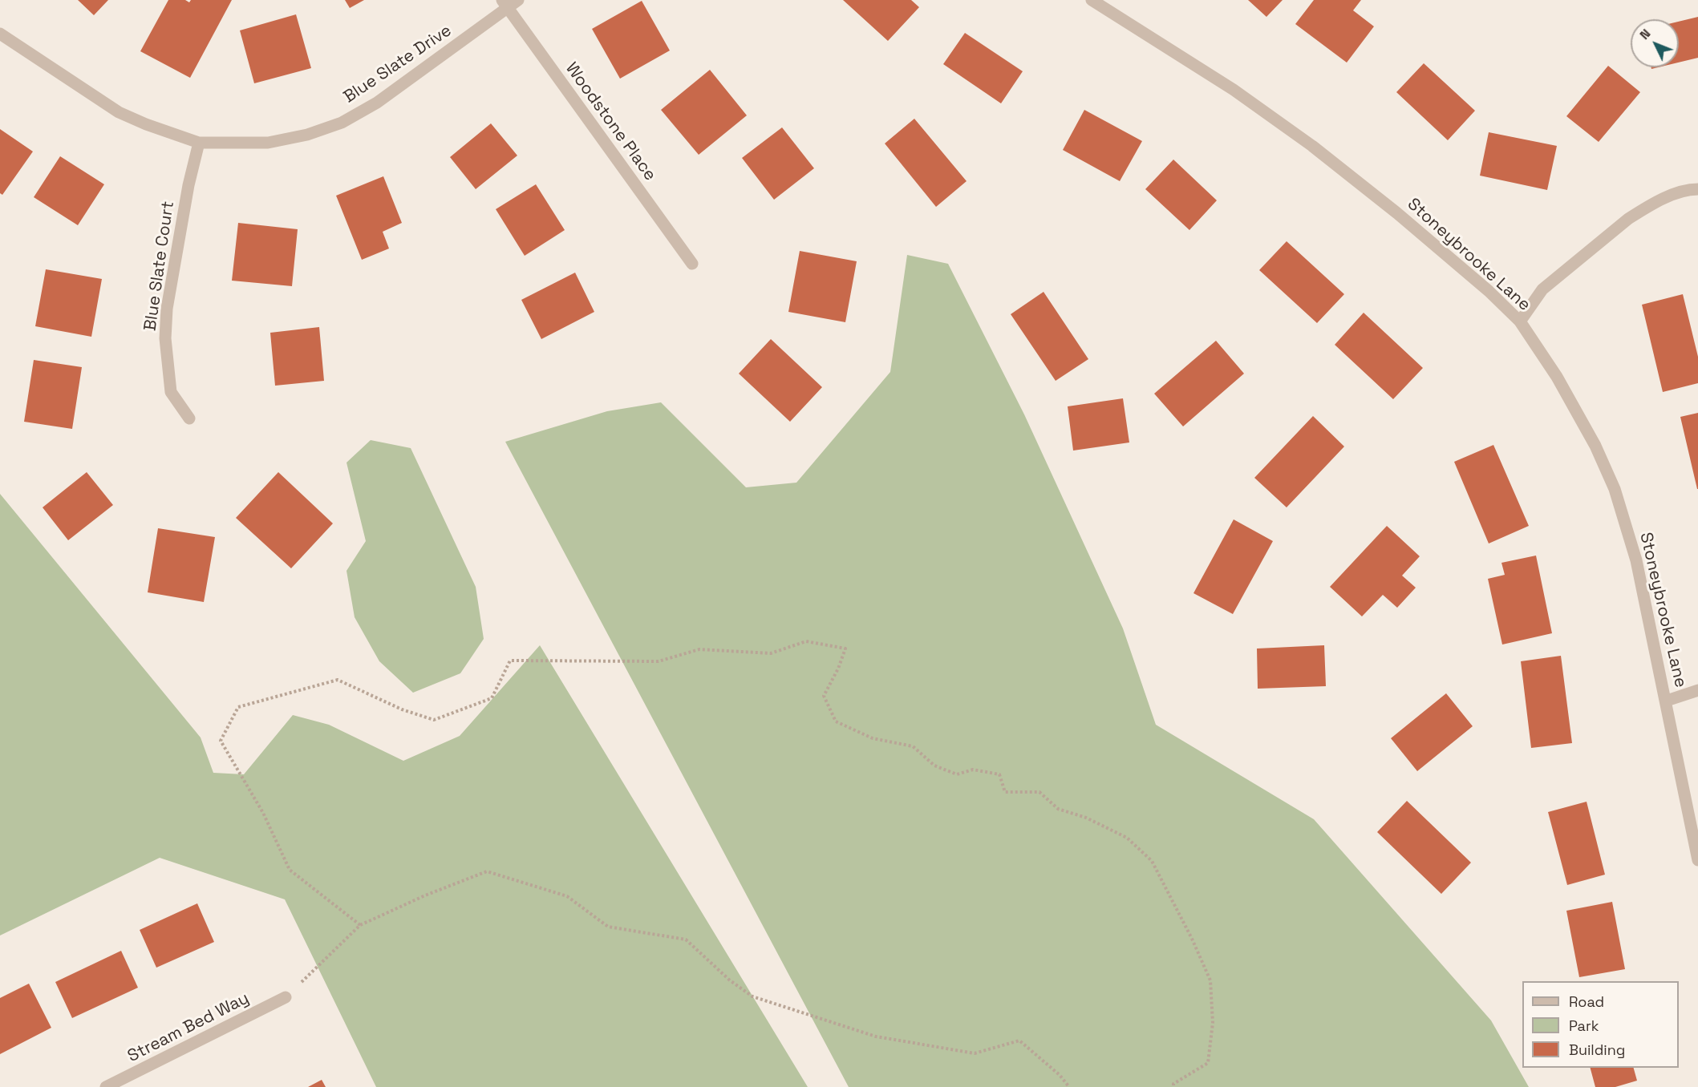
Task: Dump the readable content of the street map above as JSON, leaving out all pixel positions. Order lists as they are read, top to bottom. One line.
{"streets":{"street":["Blue Slate Drive","Woodstone Place","Stoneybrooke Lane","Blue Slate Court","Stream Bed Way"]},"crossings":[["Blue Slate Drive","Woodstone Place"],["Blue Slate Drive","Blue Slate Court"]],"legend":["Road","Park","Building"],"north":"top left"}
